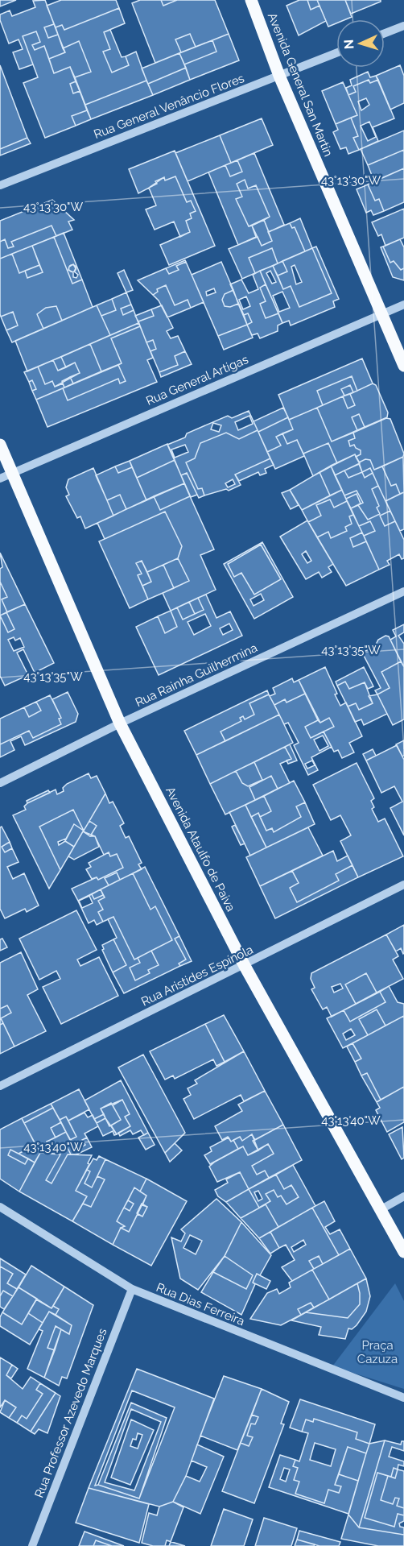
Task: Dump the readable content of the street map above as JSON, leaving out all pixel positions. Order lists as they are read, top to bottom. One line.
{"streets":{"main road":["Avenida General San Martin","Avenida Ataulfo de Paiva"],"street":["Rua General Venâncio Flores","Rua General Artigas","Rua Rainha Guilhermina","Rua Aristides Espínola","Rua Dias Ferreira","Rua Professor Azevedo Marques"]},"crossings":[["Avenida General San Martin","Rua General Venâncio Flores"],["Avenida General San Martin","Rua General Artigas"],["Rua General Artigas","Avenida Ataulfo de Paiva"],["Rua Rainha Guilhermina","Avenida Ataulfo de Paiva"],["Avenida Ataulfo de Paiva","Rua Aristides Espínola"],["Rua Dias Ferreira","Rua Professor Azevedo Marques"]],"parks":["Praça Cazuza"],"north":"left","coordinates":["43°13'30\"W","43°13'35\"W","43°13'40\"W"]}
